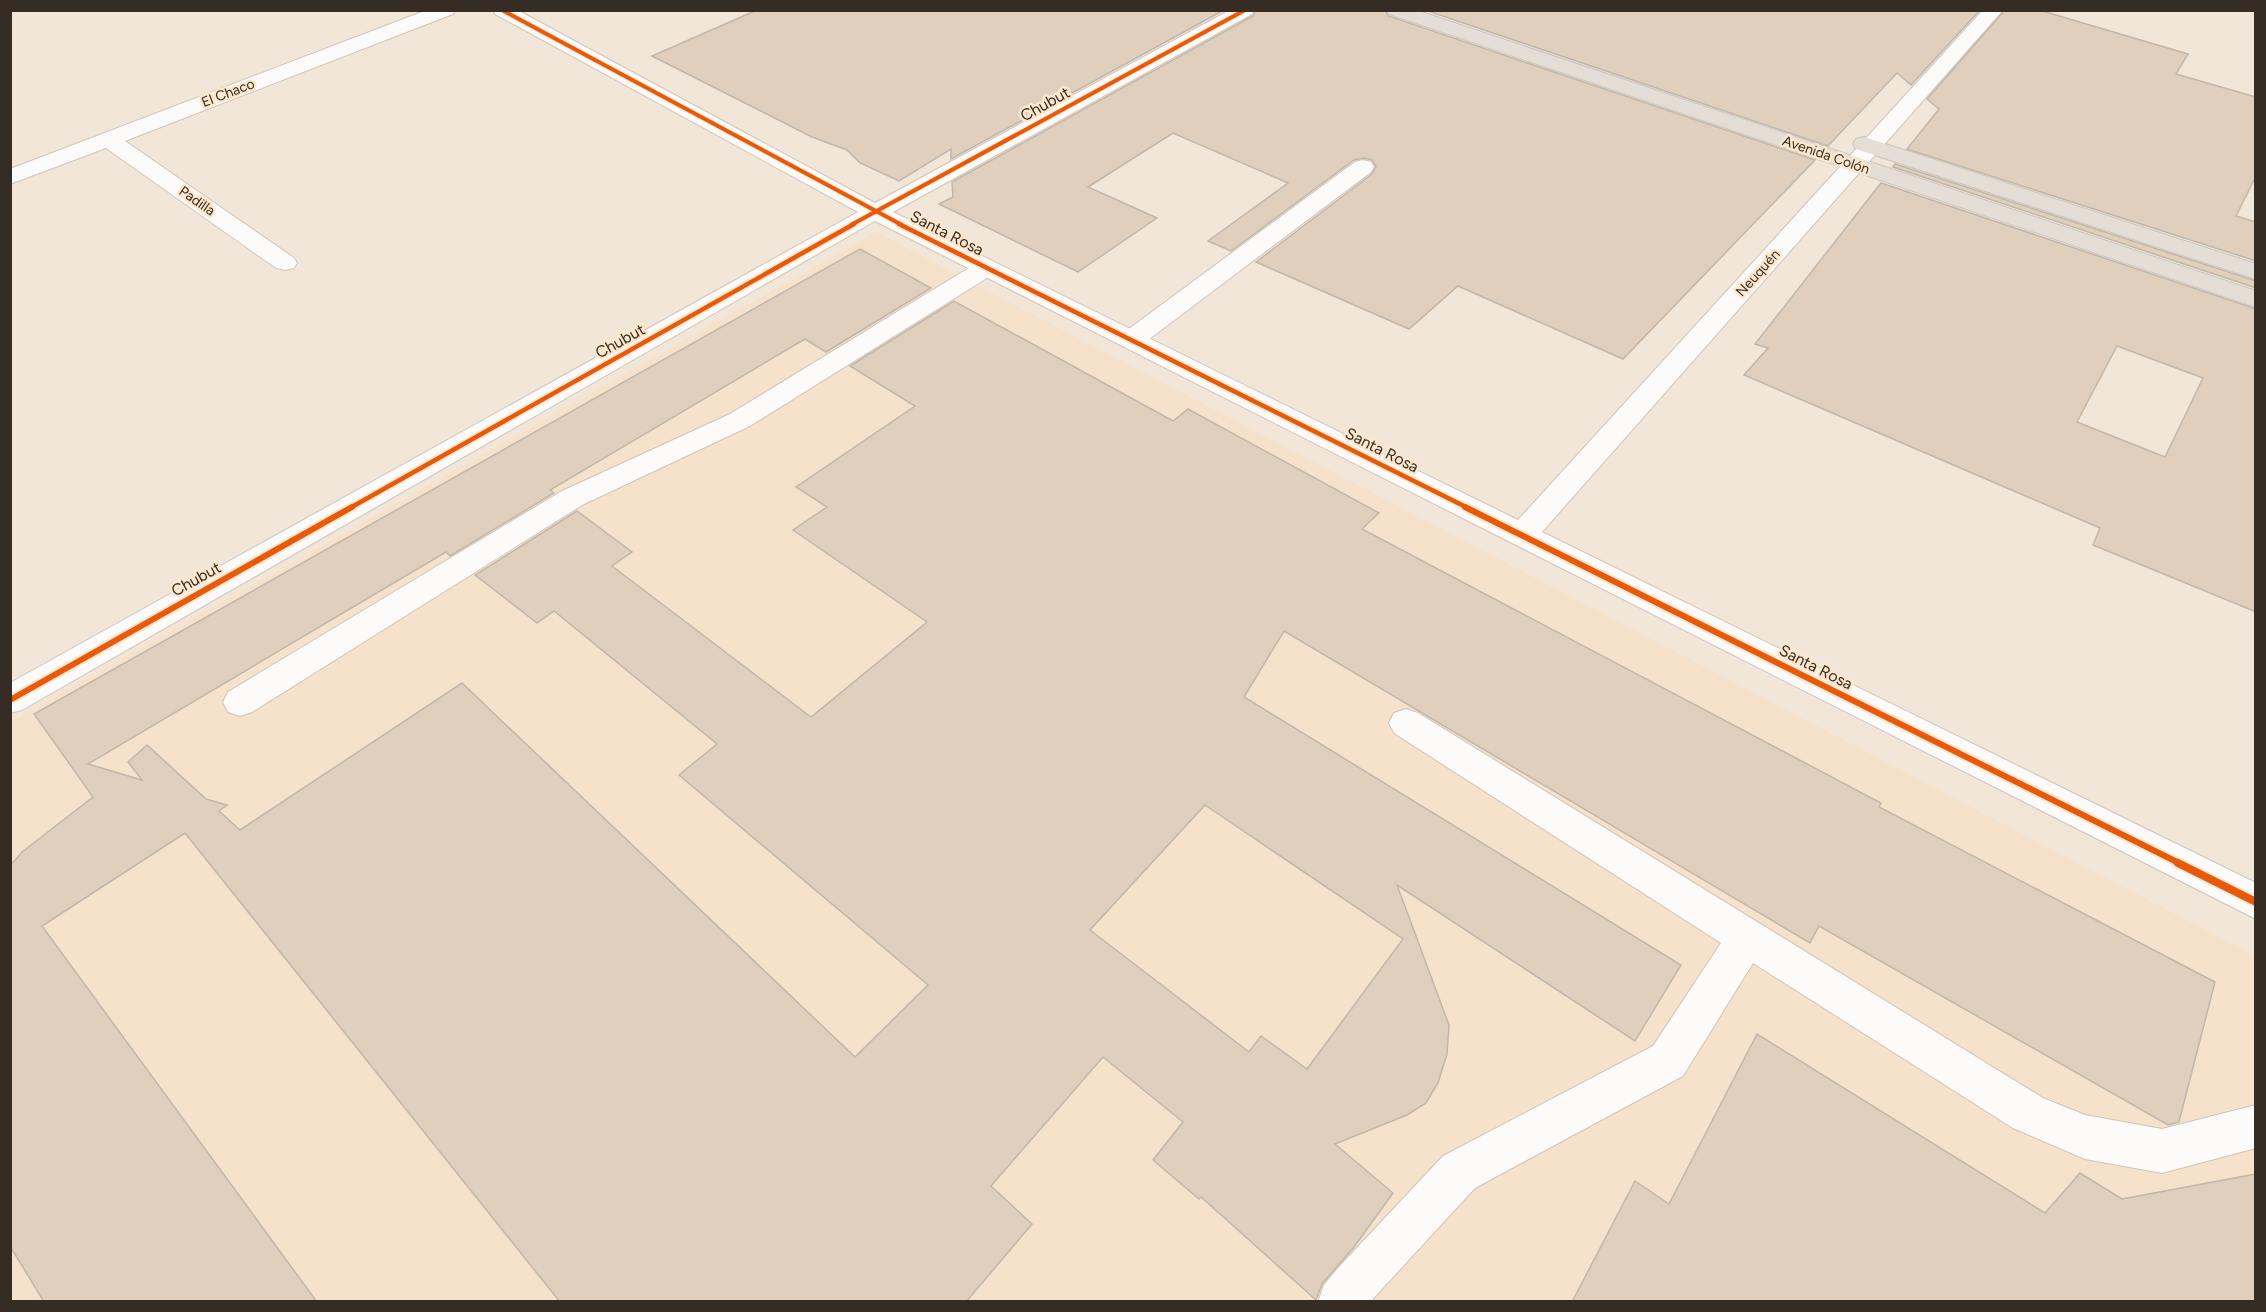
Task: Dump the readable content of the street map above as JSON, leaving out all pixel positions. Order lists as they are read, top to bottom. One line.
{"streets":{"main road":["Avenida Colón"],"street":["El Chaco","Chubut","Padilla","Santa Rosa","Neuquén"]},"crossings":[["El Chaco","Padilla"],["Chubut","Santa Rosa"],["Avenida Colón","Neuquén"],["Santa Rosa","Neuquén"]]}
